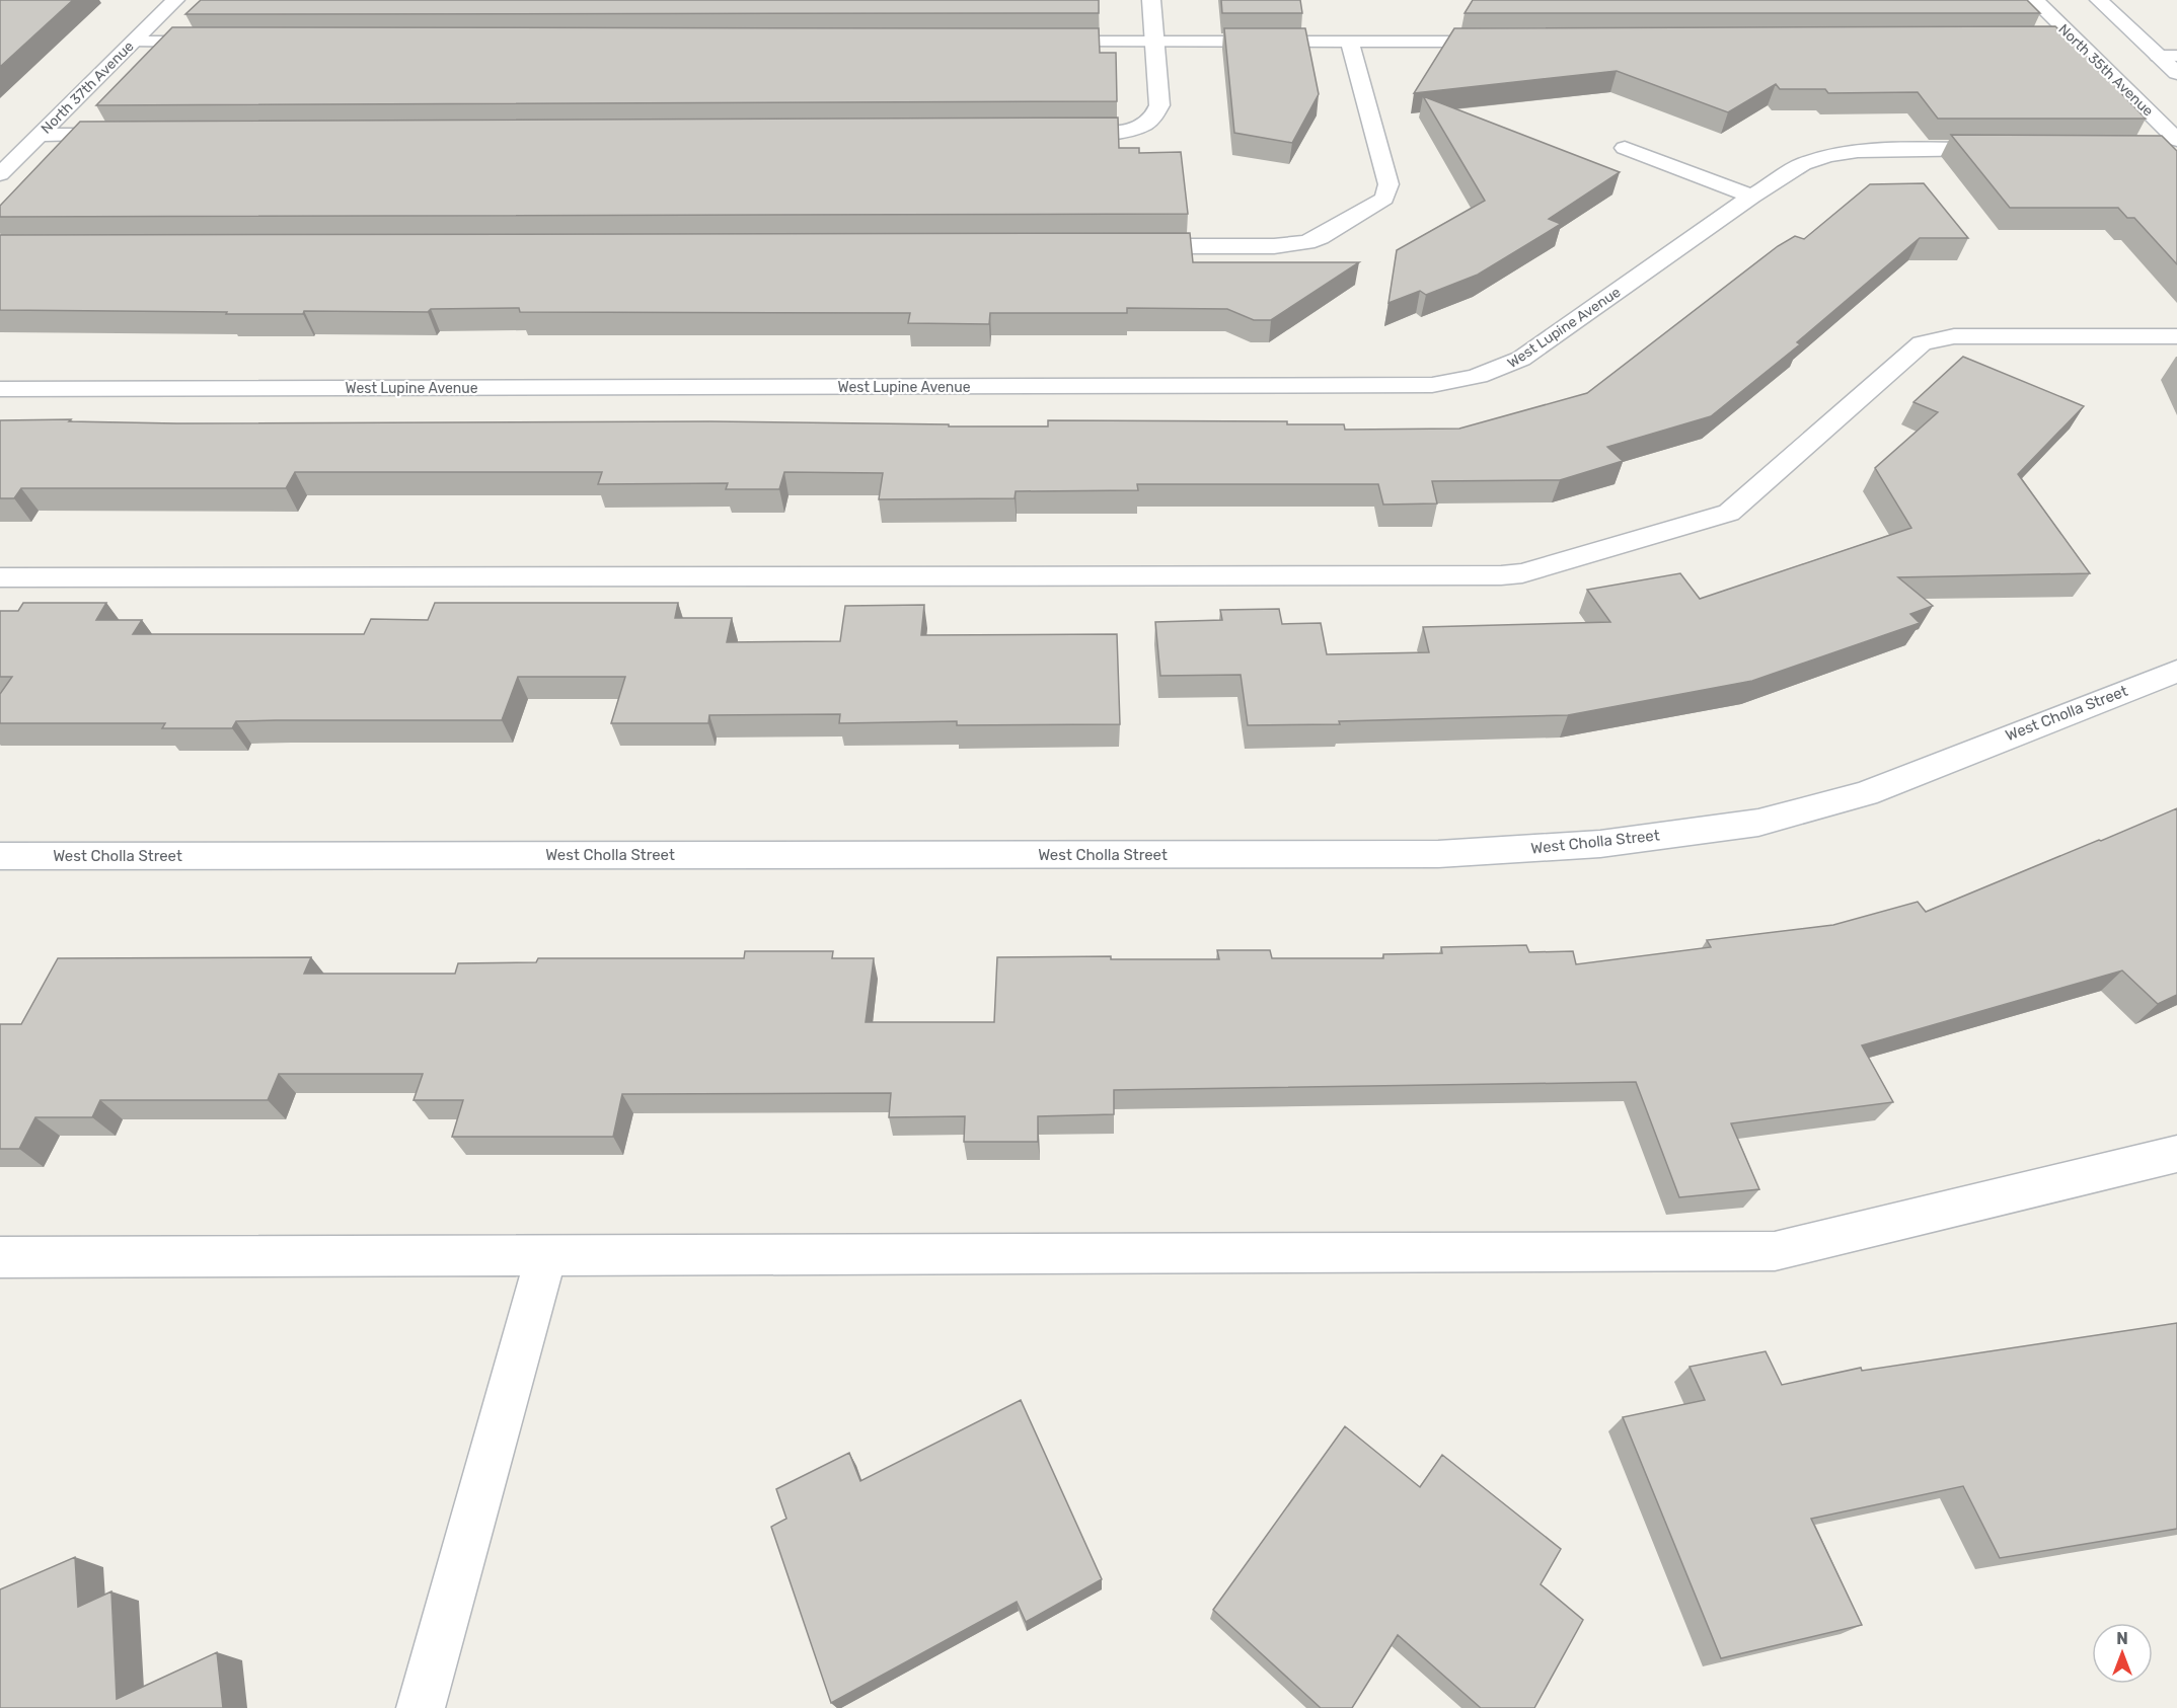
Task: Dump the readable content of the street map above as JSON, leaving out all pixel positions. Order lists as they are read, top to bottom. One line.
{"streets":{"street":["North 35th Avenue","North 37th Avenue","West Lupine Avenue","West Cholla Street"]},"north":"top"}
